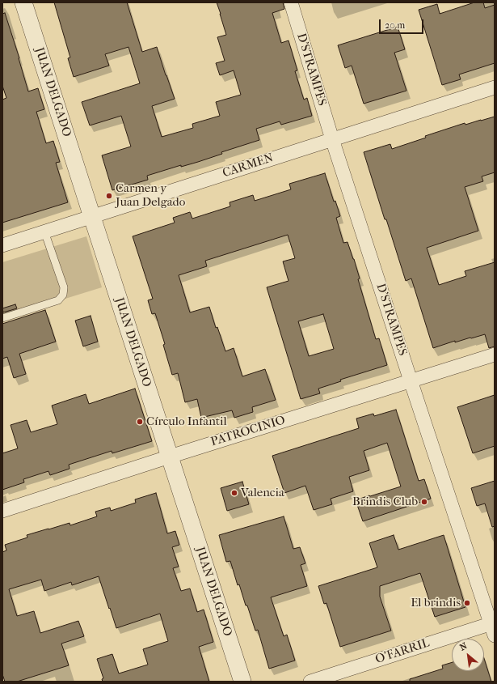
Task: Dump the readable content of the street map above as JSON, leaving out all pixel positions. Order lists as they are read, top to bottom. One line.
{"streets":{"street":["D'STRAMPES","JUAN DELGADO","CARMEN","PATROCINIO","O'FARRIL"]},"crossings":[["D'STRAMPES","CARMEN"],["D'STRAMPES","PATROCINIO"],["D'STRAMPES","O'FARRIL"],["JUAN DELGADO","CARMEN"],["JUAN DELGADO","PATROCINIO"]],"places":["Carmen y Juan Delgado","Círculo Infantil","Valencia","Brindis Club","El brindis"],"scale_bar":"20 m","north":"top left"}
